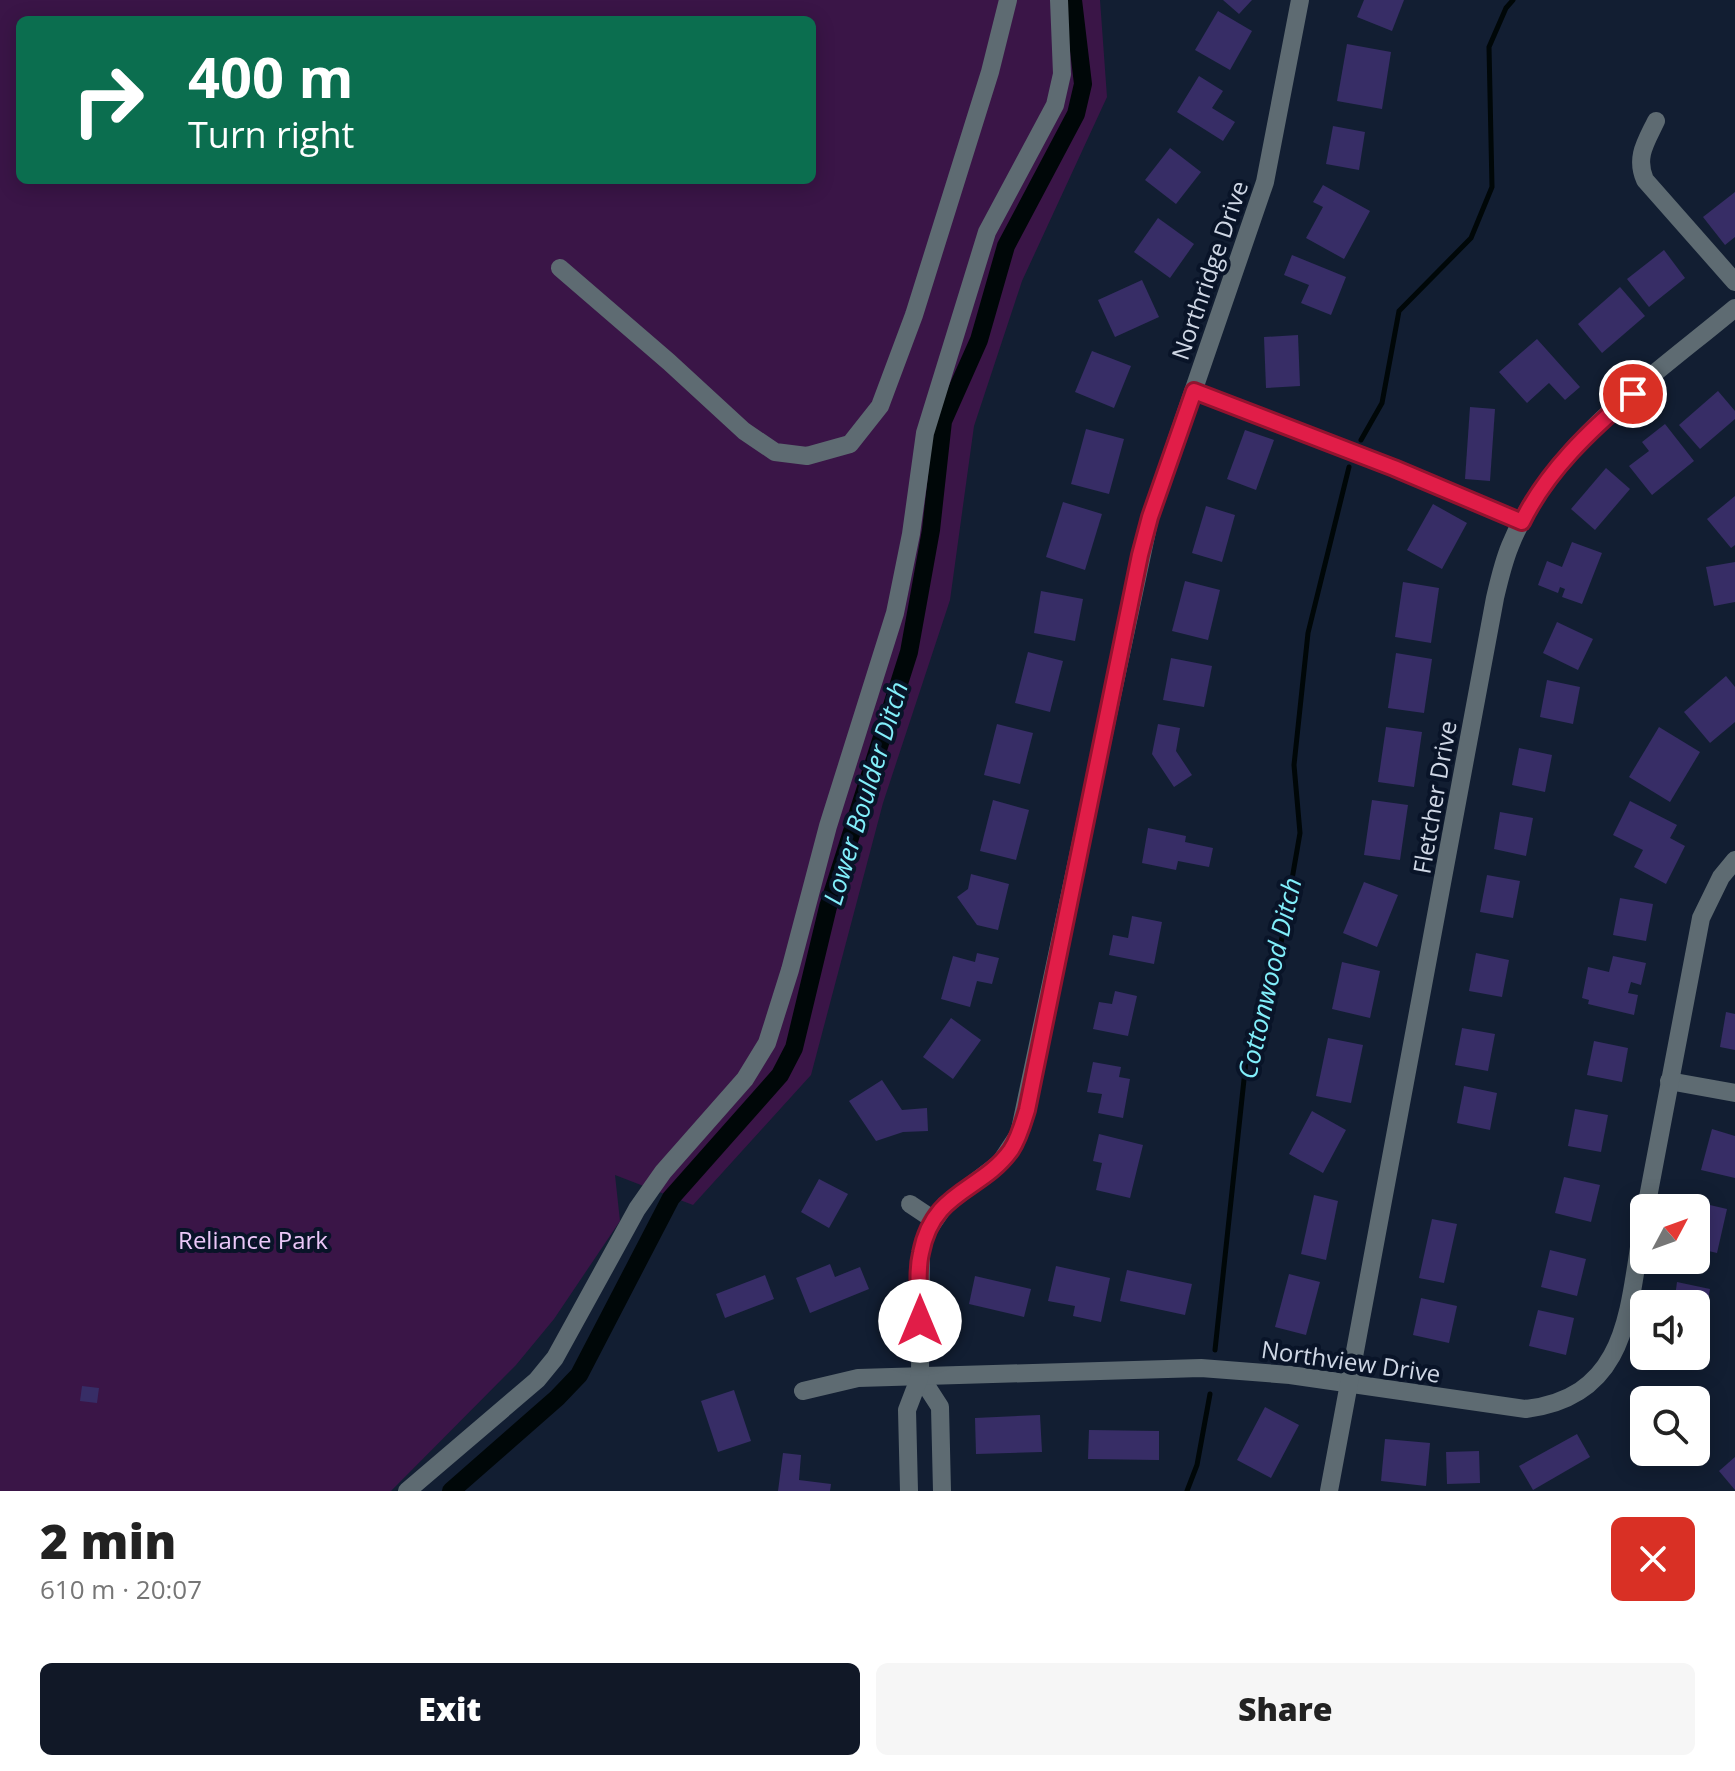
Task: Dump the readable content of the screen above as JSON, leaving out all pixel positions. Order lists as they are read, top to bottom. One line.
{"streets":{"street":["Northridge Drive","Fletcher Drive","Northview Drive"]},"crossings":[["Northridge Drive","Northview Drive"],["Fletcher Drive","Northview Drive"]],"water":["Lower Boulder Ditch","Cottonwood Ditch"],"parks":["Reliance Park"],"north":"top right","page":{"turn":["400 m","Turn right"],"heading":["2 min","610 m · 20:07"],"buttons":["Exit","Share"]}}
